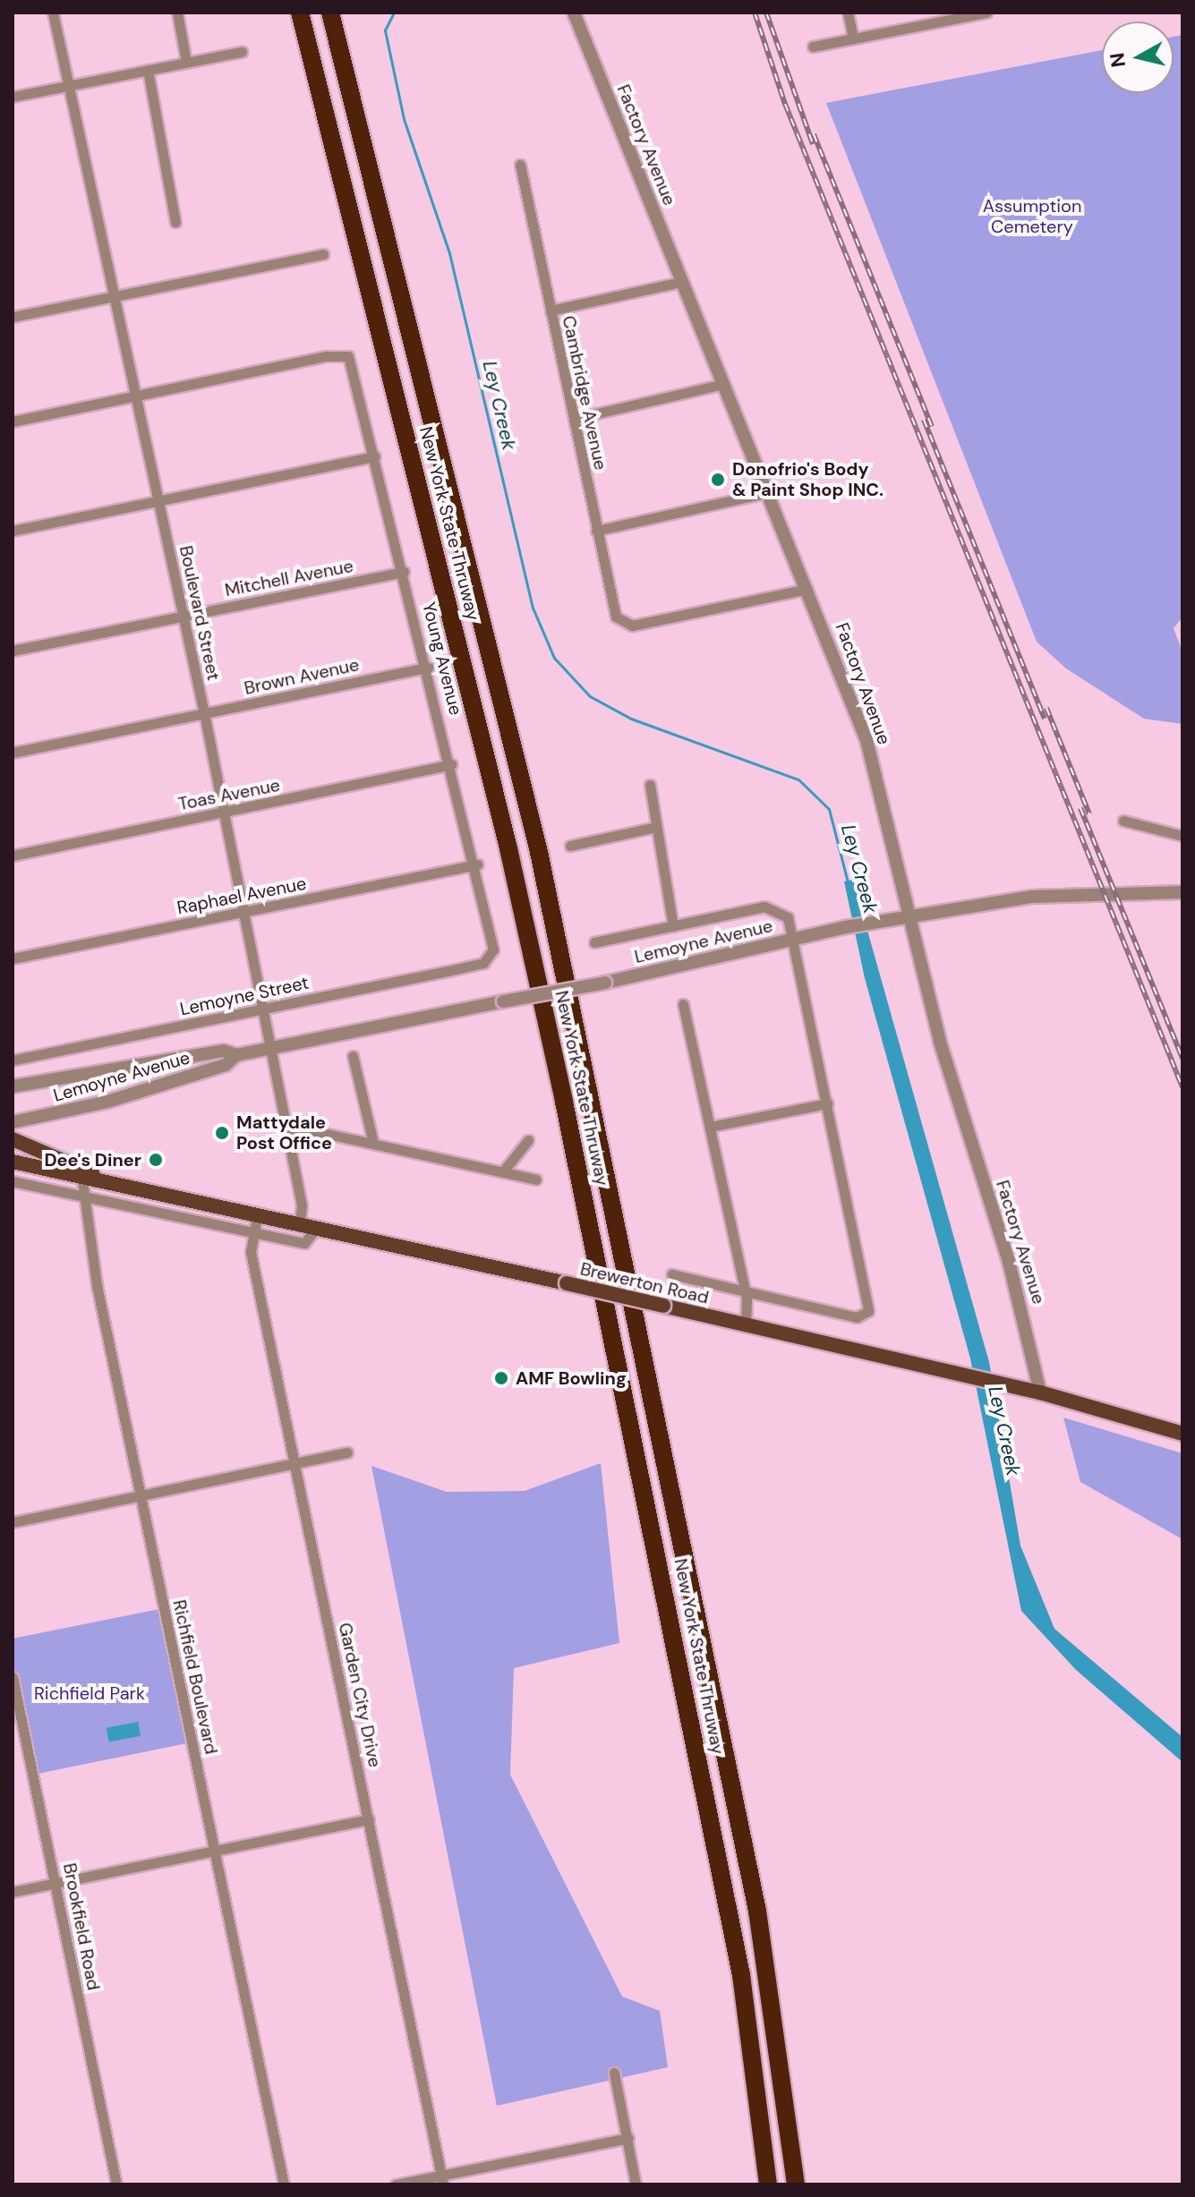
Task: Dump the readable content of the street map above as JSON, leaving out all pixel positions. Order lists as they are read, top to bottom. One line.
{"streets":{"highway":["New York State Thruway"],"main road":["Brewerton Road"],"street":["Factory Avenue","Cambridge Avenue","Mitchell Avenue","Boulevard Street","Young Avenue","Brown Avenue","Toas Avenue","Raphael Avenue","Lemoyne Avenue","Lemoyne Street","Richfield Boulevard","Garden City Drive","Brookfield Road"]},"crossings":[["Factory Avenue","Cambridge Avenue"],["Factory Avenue","Lemoyne Avenue"],["Factory Avenue","Brewerton Road"],["Mitchell Avenue","Boulevard Street"],["Mitchell Avenue","Young Avenue"],["Boulevard Street","Young Avenue"],["Boulevard Street","Brown Avenue"],["Boulevard Street","Toas Avenue"],["Boulevard Street","Raphael Avenue"],["Boulevard Street","Lemoyne Avenue"],["Boulevard Street","Lemoyne Street"],["Boulevard Street","Brewerton Road"],["Young Avenue","Brown Avenue"],["Young Avenue","Toas Avenue"],["Young Avenue","Raphael Avenue"],["Young Avenue","Lemoyne Street"],["Brewerton Road","Richfield Boulevard"]],"water":["Ley Creek"],"parks":["Assumption Cemetery","Richfield Park"],"places":["Donofrio's Body & Paint Shop INC.","Mattydale Post Office","Dee's Diner","AMF Bowling"],"north":"left"}
